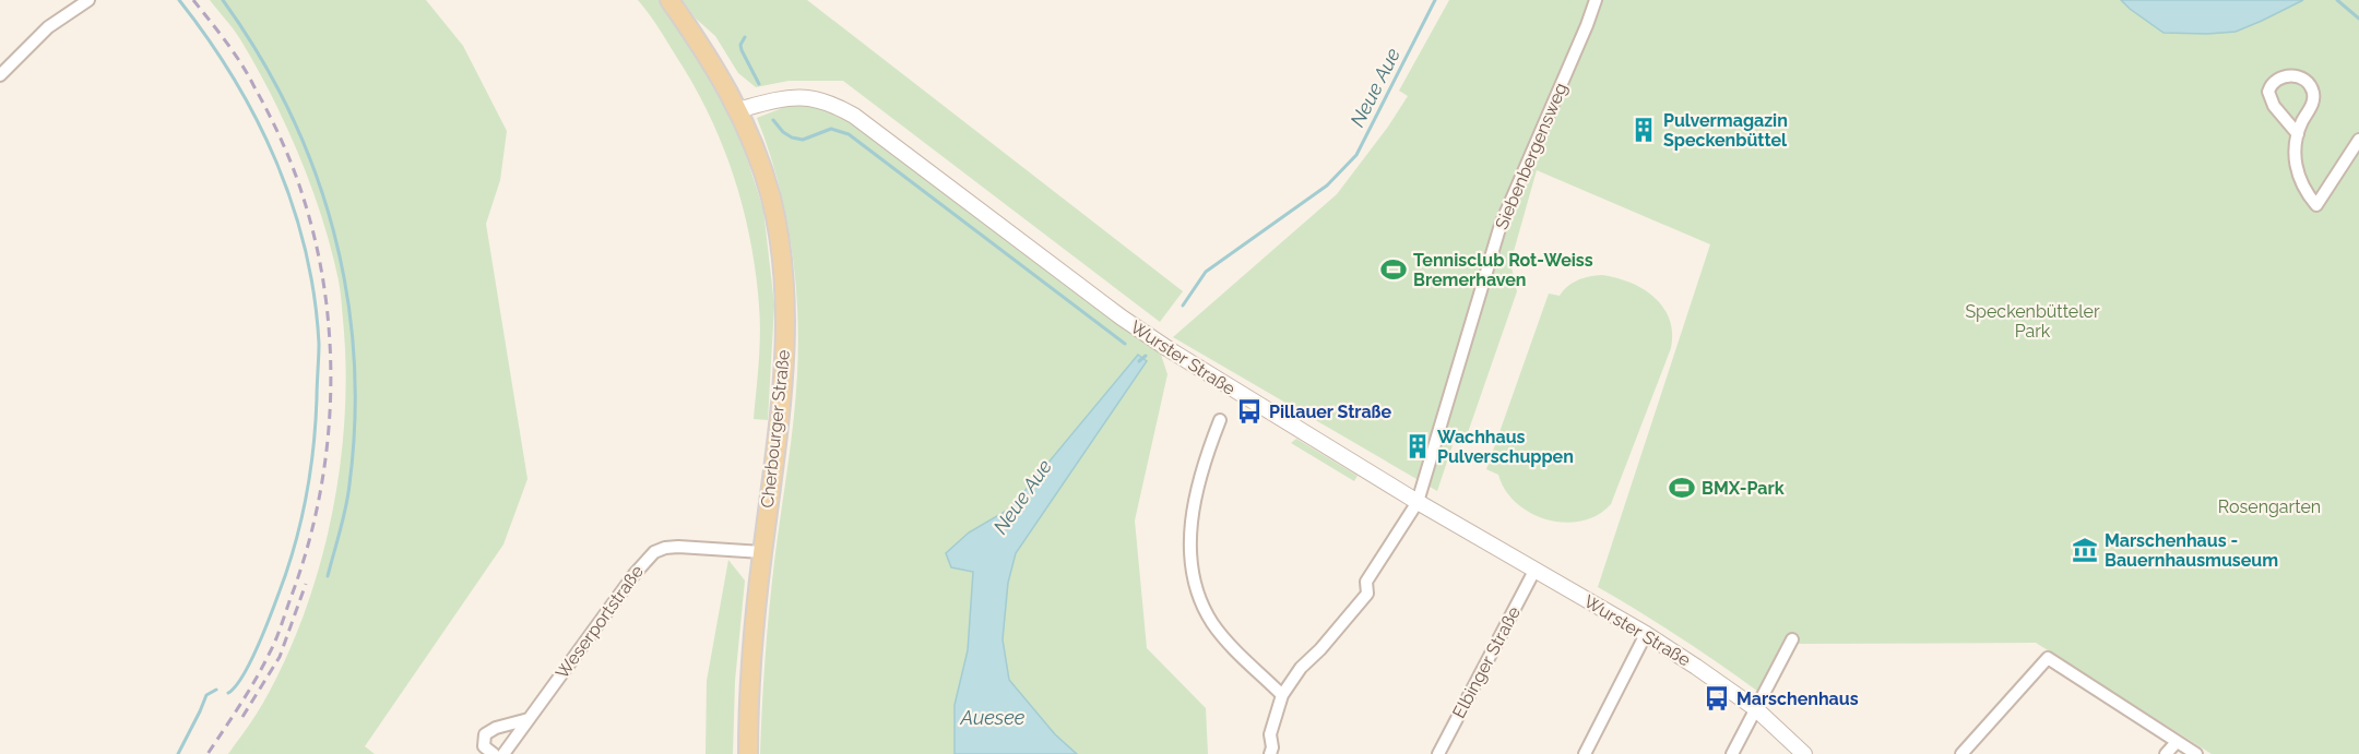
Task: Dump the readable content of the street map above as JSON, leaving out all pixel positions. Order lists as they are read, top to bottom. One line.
{"streets":{"main road":["Cherbourger Straße"],"street":["Siebenbergensweg","Wurster Straße","Weserportstraße","Elbinger Straße"]},"crossings":[["Siebenbergensweg","Wurster Straße"],["Wurster Straße","Cherbourger Straße"],["Wurster Straße","Elbinger Straße"],["Cherbourger Straße","Weserportstraße"]],"water":["Neue Aue","Auesee"],"parks":["Speckenbütteler Park","Rosengarten"],"places":{"building":["Pulvermagazin Speckenbüttel","Wachhaus Pulverschuppen"],"sports":["Tennisclub Rot-Weiss Bremerhaven","BMX-Park"],"bus stop":["Pillauer Straße","Marschenhaus"],"museum":["Marschenhaus - Bauernhausmuseum"]}}
